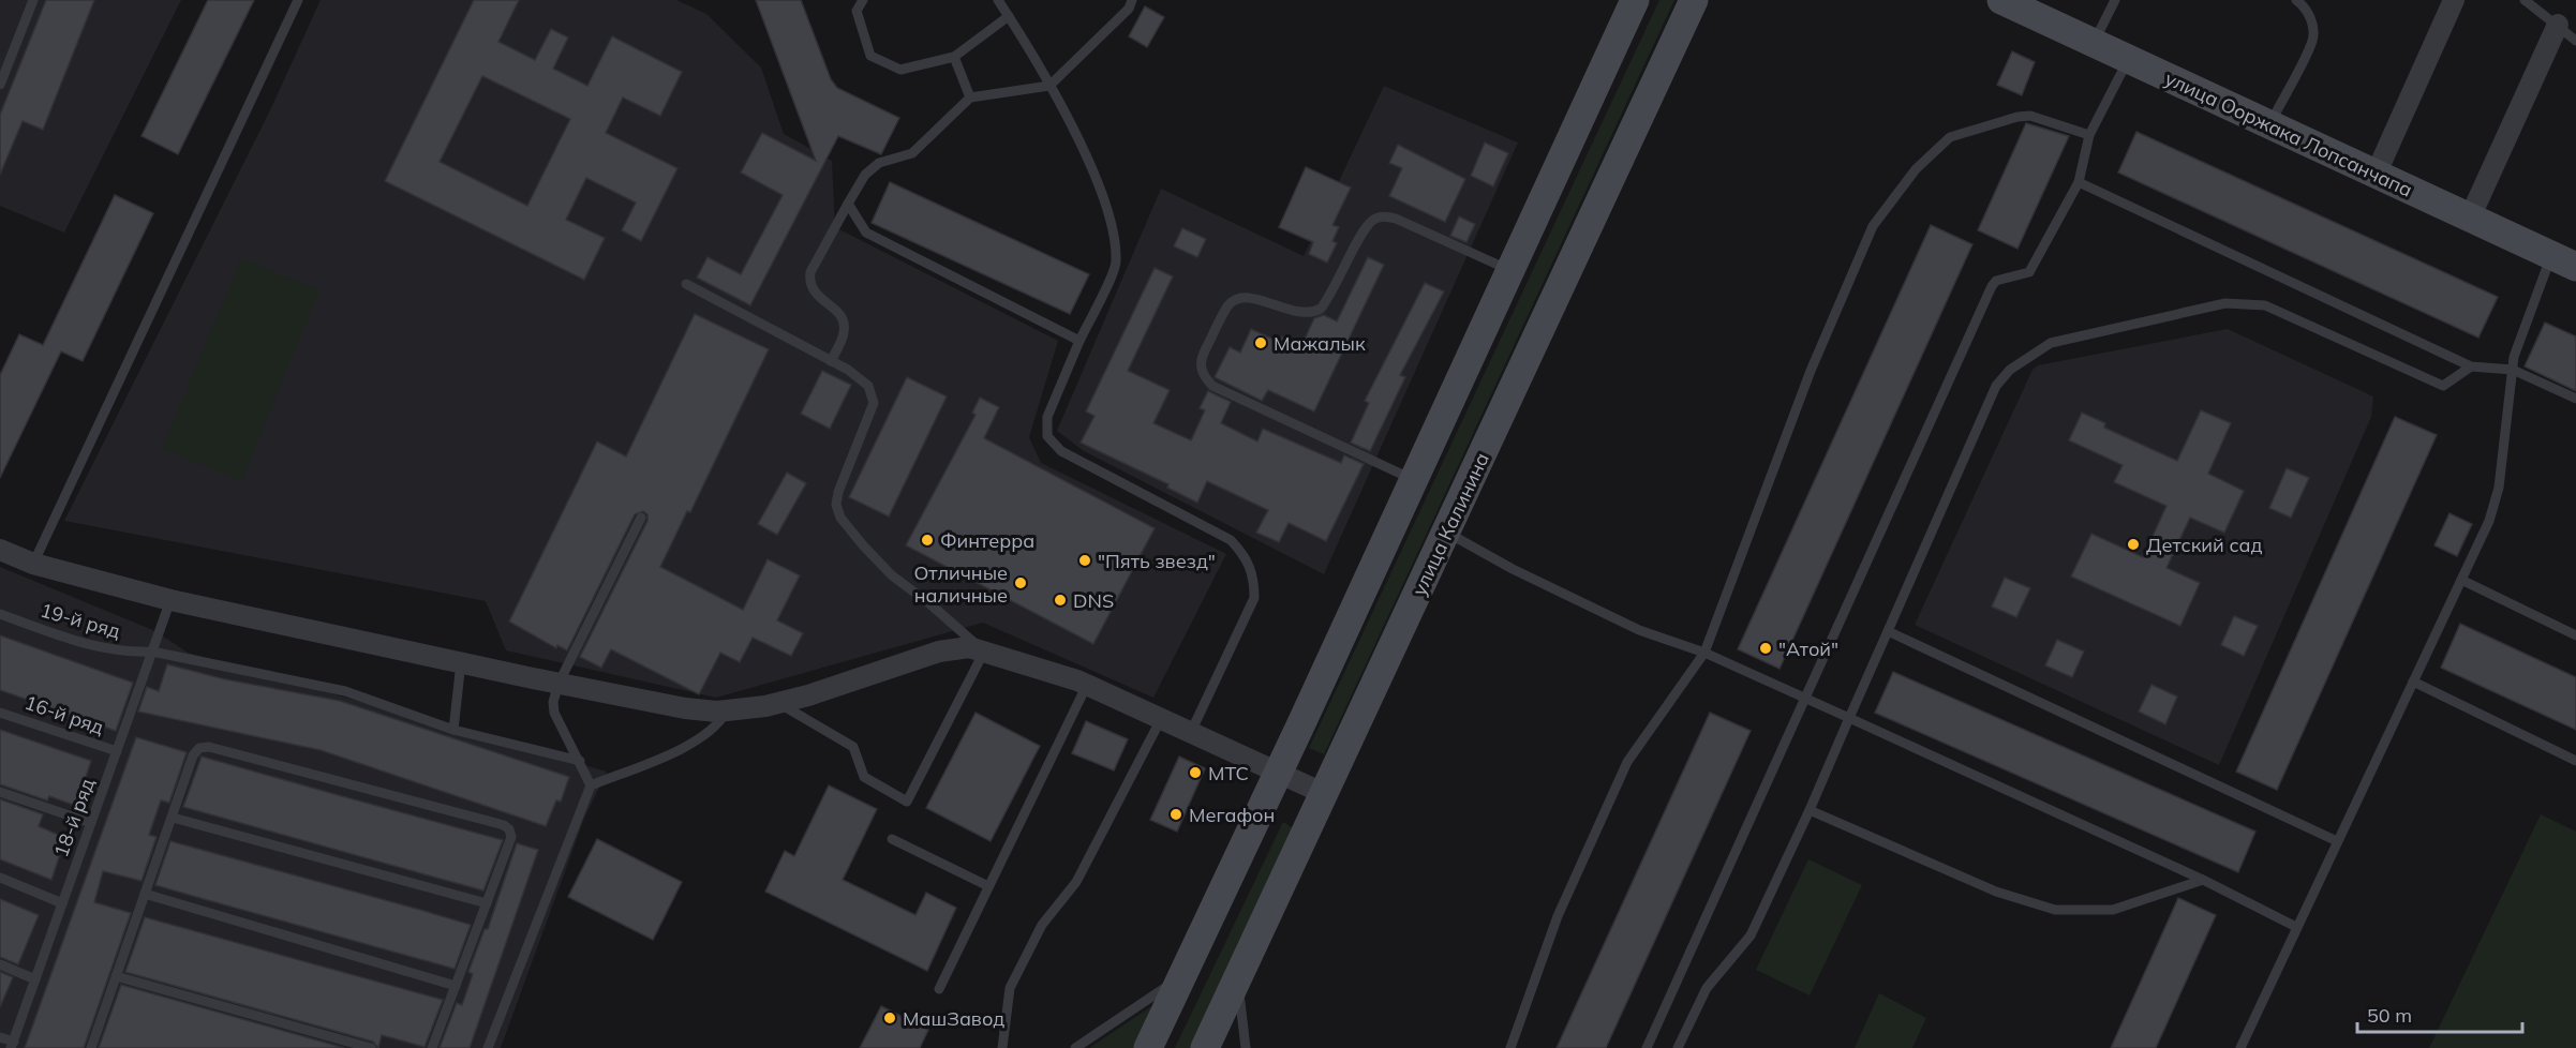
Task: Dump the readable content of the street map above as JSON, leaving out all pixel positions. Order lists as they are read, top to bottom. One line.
{"streets":{"main road":["улица Ооржака Лопсанчапа","улица Калинина"],"lane":["19-й ряд","16-й ряд","18-й ряд"]},"crossings":[["19-й ряд","18-й ряд"],["16-й ряд","18-й ряд"]],"places":["Мажалык","Финтерра","Детский сад","\"Пять звезд\"","Отличные наличные","DNS","\"Атой\"","МТС","Мегафон","МашЗавод"],"scale_bar":"50 m"}
